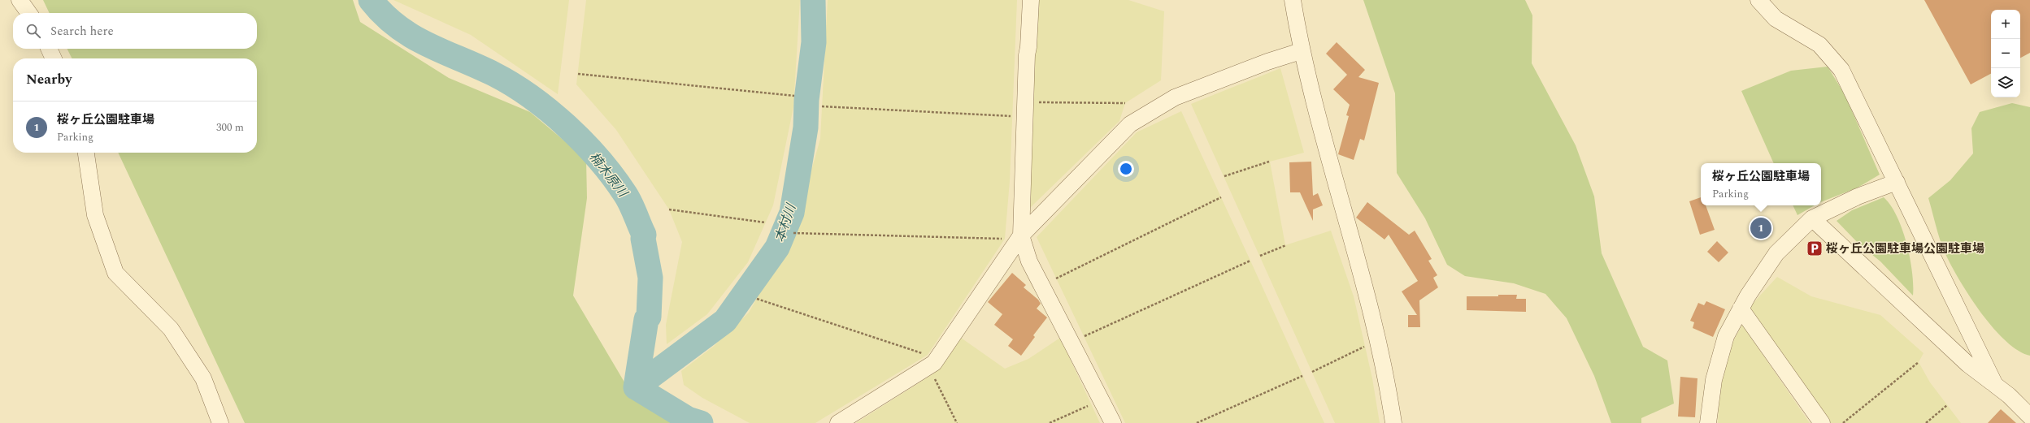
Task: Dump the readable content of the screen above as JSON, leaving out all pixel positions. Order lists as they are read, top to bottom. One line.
{"water":["楠木原川","本村川"],"places":{"parking":["桜ヶ丘公園駐車場公園駐車場"]},"page":{"map_buttons":["+","−"],"search":"Search here","heading":"Nearby","list":[{"mark":"1","name":"桜ヶ丘公園駐車場","note":"Parking","value":"300 m"}],"popup":["桜ヶ丘公園駐車場","Parking"],"pins":"1"}}
